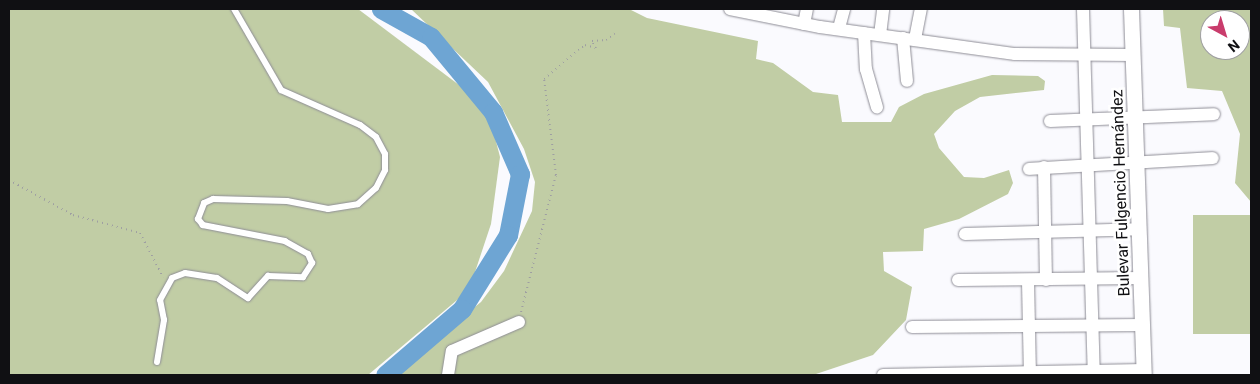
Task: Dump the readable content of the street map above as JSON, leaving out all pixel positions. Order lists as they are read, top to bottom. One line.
{"streets":{"street":["Bulevar Fulgencio Hernández"]},"north":"bottom right"}
